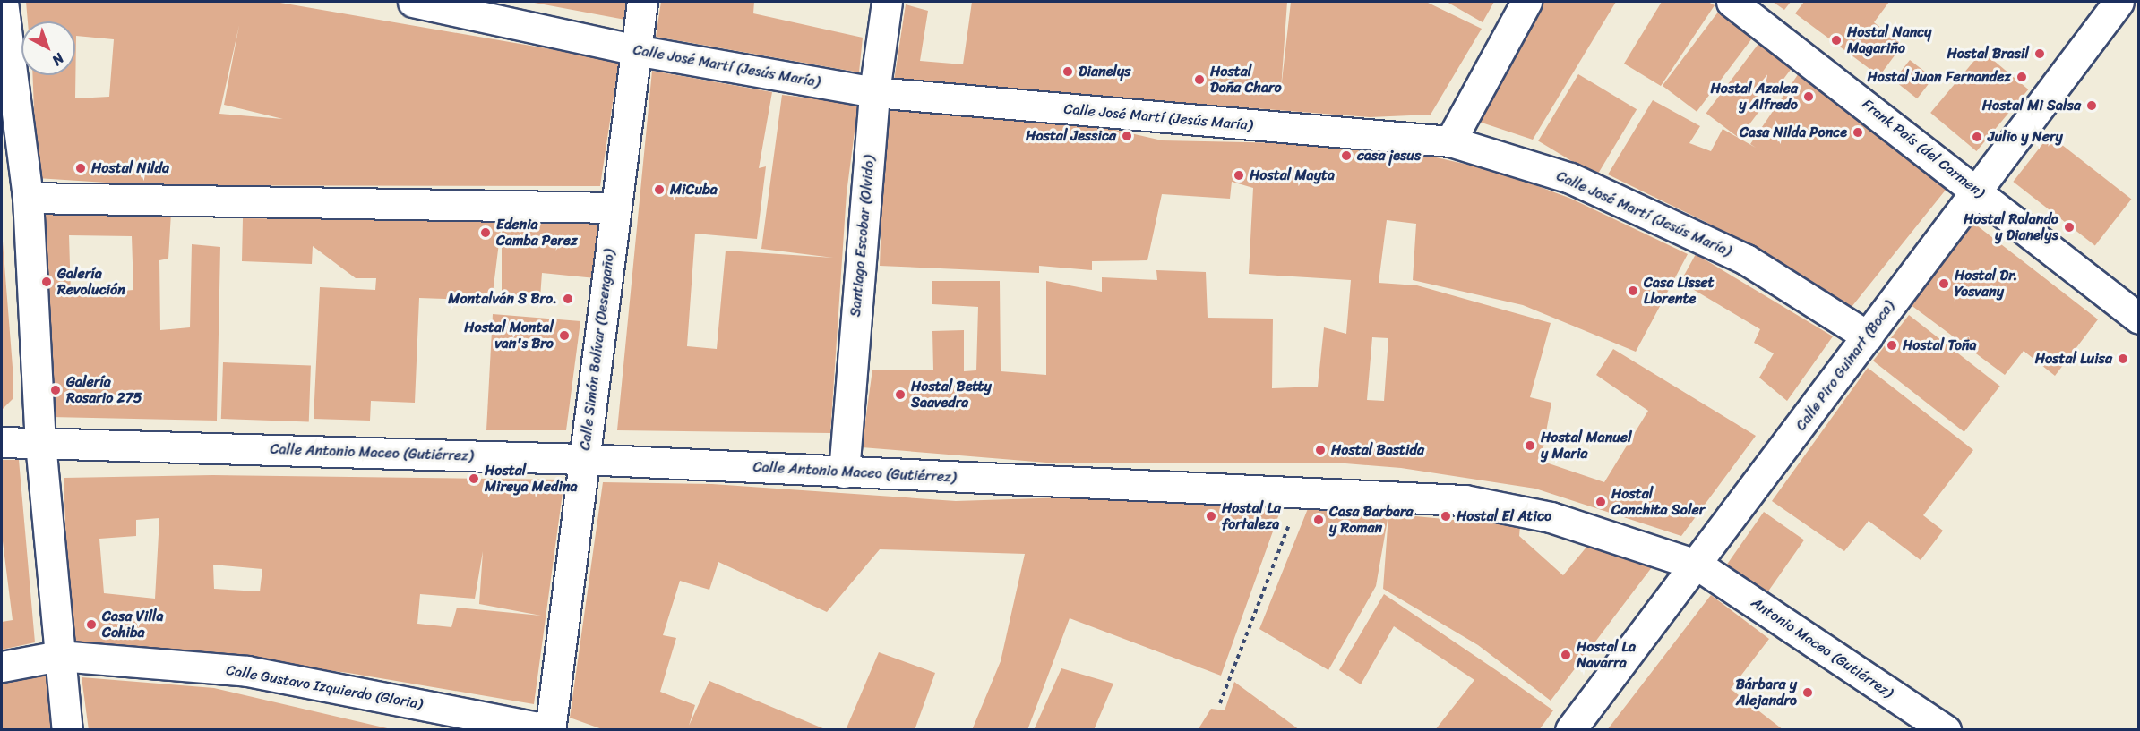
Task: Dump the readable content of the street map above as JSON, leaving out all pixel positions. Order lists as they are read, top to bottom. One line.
{"streets":{"street":["Calle José Martí (Jesús María)","Frank País (del Carmen)","Santiago Escobar (Olvido)","Calle Simón Bolívar (Desengaño)","Calle Piro Guinart (Boca)","Calle Antonio Maceo (Gutiérrez)","Antonio Maceo (Gutiérrez)","Calle Gustavo Izquierdo (Gloria)"]},"crossings":[["Calle José Martí (Jesús María)","Santiago Escobar (Olvido)"],["Calle José Martí (Jesús María)","Calle Simón Bolívar (Desengaño)"],["Calle José Martí (Jesús María)","Calle Piro Guinart (Boca)"],["Frank País (del Carmen)","Calle Piro Guinart (Boca)"],["Santiago Escobar (Olvido)","Calle Antonio Maceo (Gutiérrez)"],["Calle Simón Bolívar (Desengaño)","Calle Antonio Maceo (Gutiérrez)"],["Calle Simón Bolívar (Desengaño)","Calle Gustavo Izquierdo (Gloria)"],["Calle Piro Guinart (Boca)","Calle Antonio Maceo (Gutiérrez)"],["Calle Piro Guinart (Boca)","Antonio Maceo (Gutiérrez)"],["Calle Antonio Maceo (Gutiérrez)","Antonio Maceo (Gutiérrez)"]],"places":["Hostal Nancy Magariño","Hostal Brasil","Dianelys","Hostal Juan Fernandez","Hostal Doña Charo","Hostal Azalea y Alfredo","Hostal Mi Salsa","Casa Nilda Ponce","Hostal Jessica","Julio y Nery","casa jesus","Hostal Nilda","Hostal Mayta","MiCuba","Hostal Rolando y Dianelys","Edenia Camba Perez","Galería Revolución","Hostal Dr. Yosvany","Casa Lisset Llorente","Montalván S Bro.","Hostal Montal van's Bro","Hostal Toña","Hostal Luisa","Galería Rosario 275","Hostal Betty Saavedra","Hostal Manuel y Maria","Hostal Bastida","Hostal Mireya Medina","Hostal Conchita Soler","Hostal La fortaleza","Hostal El Atico","Casa Barbara y Roman","Casa Villa Cohiba","Hostal La Navarra","Bárbara y Alejandro"],"north":"bottom right"}
